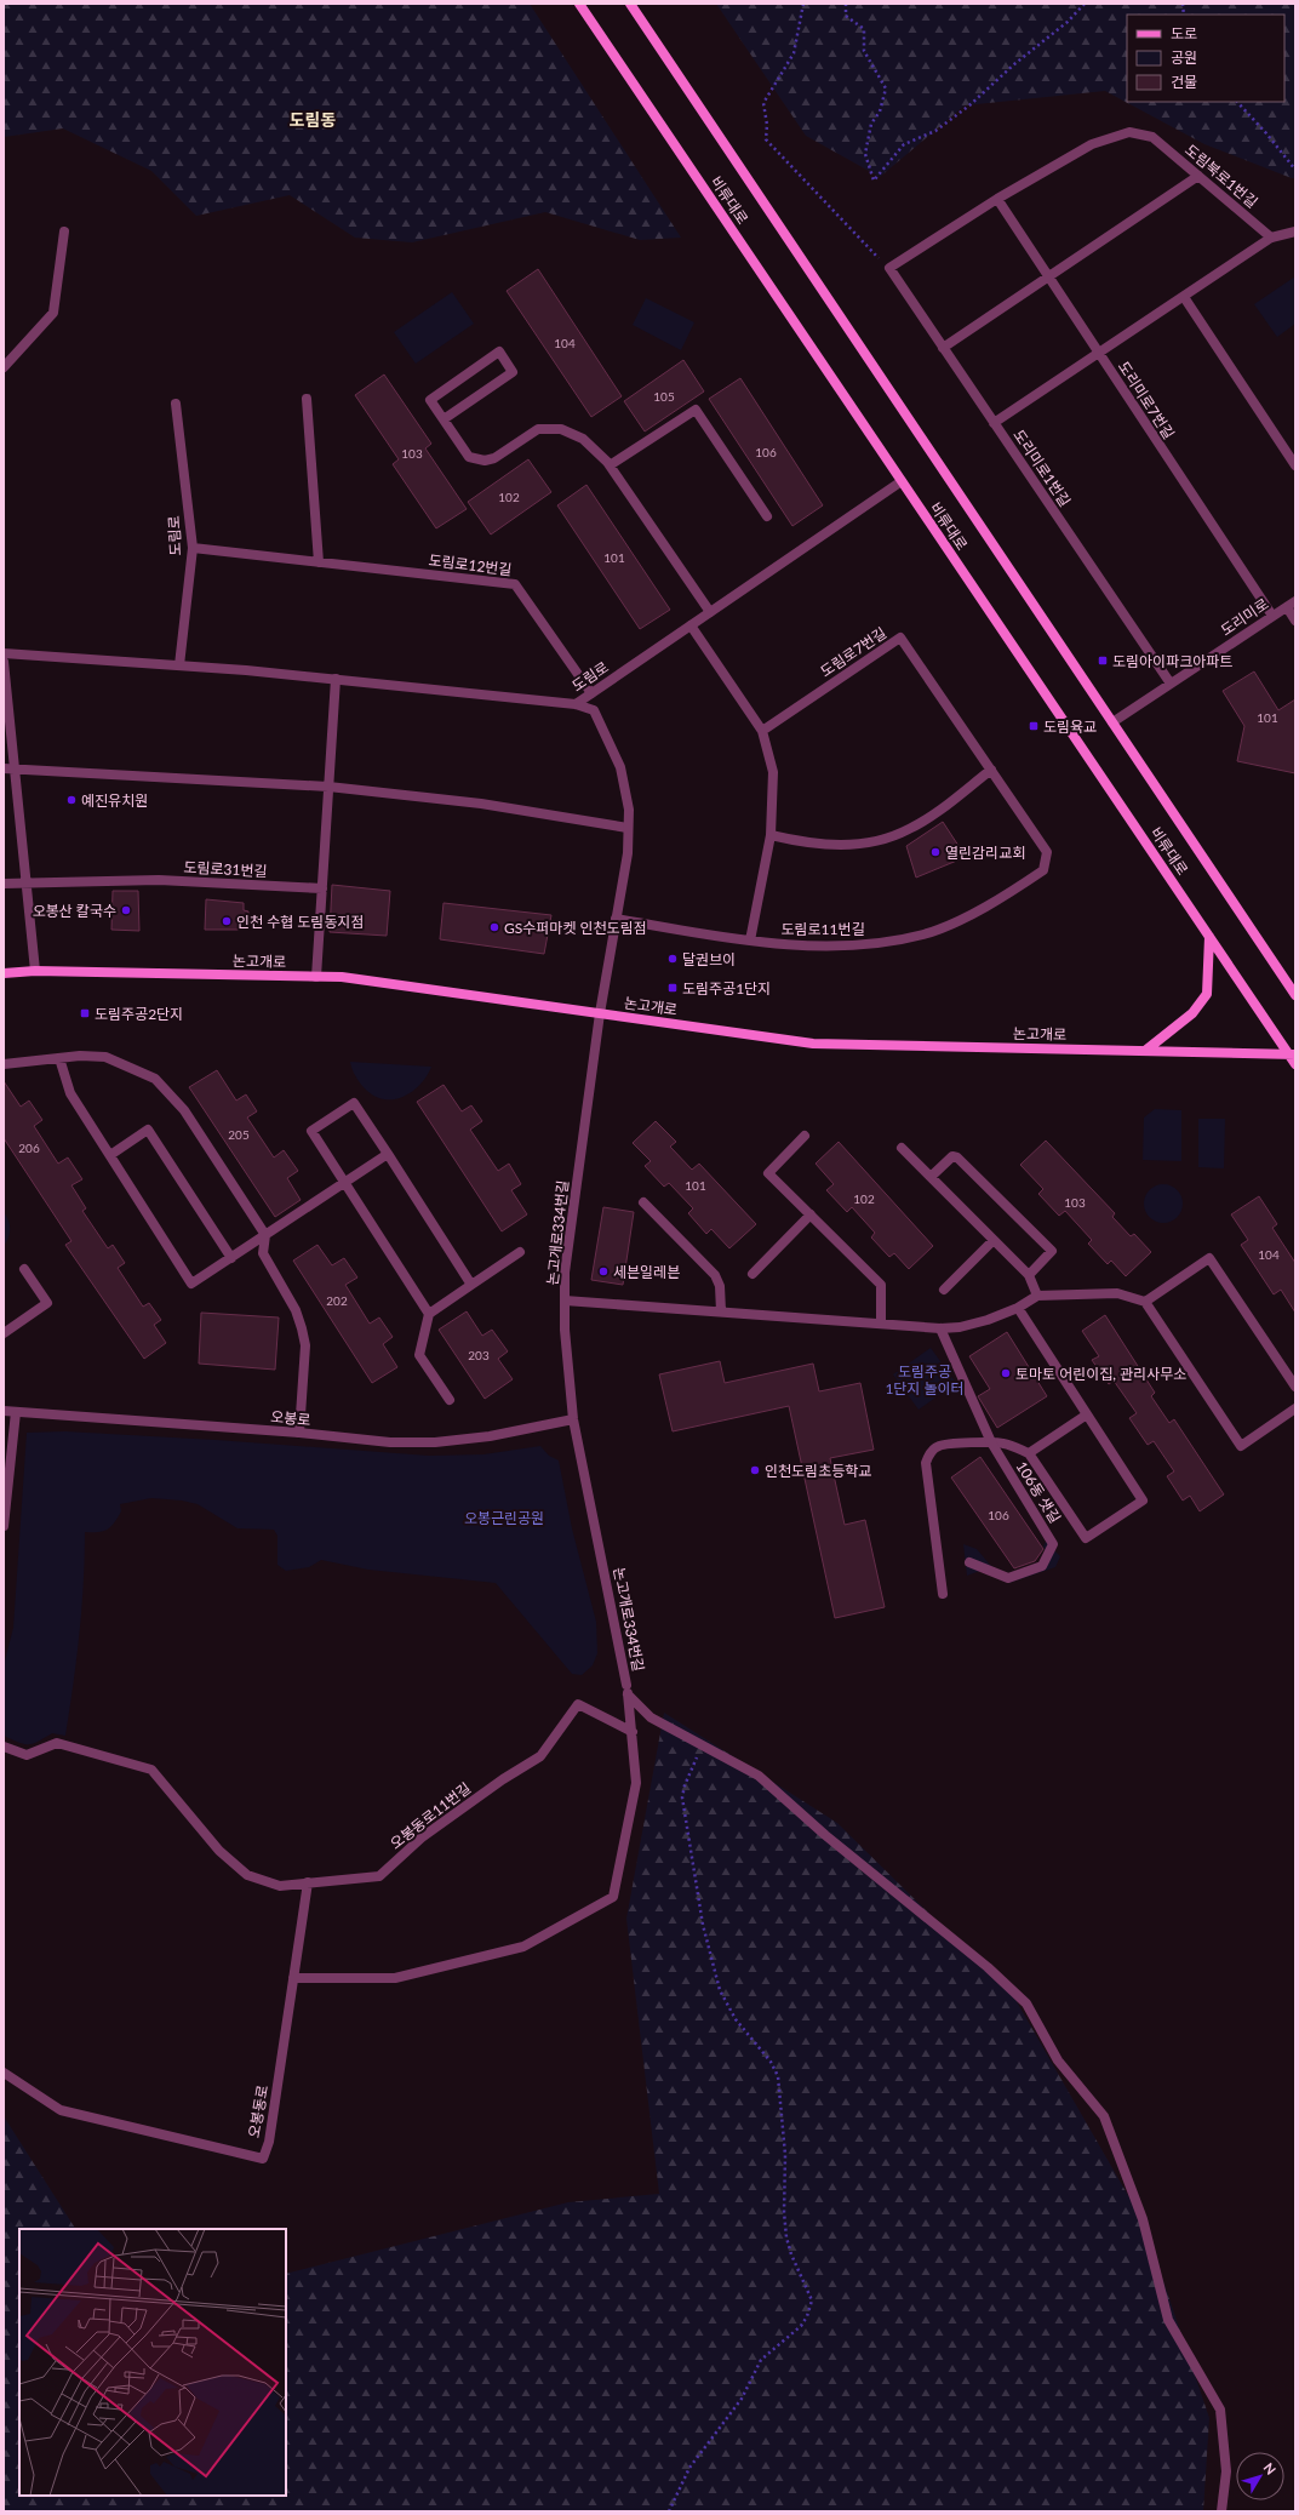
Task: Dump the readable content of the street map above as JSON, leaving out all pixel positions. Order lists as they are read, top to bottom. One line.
{"streets":{"main road":["비류대로","논고개로"],"street":["도림북로1번길","도리미로7번길","도리미로1번길","도림로","도림로12번길","도리미로","도림로7번길","도림로31번길","도림로11번길","논고개로334번길","오봉로","106동 샛길","오봉동로11번길","오봉동로"]},"crossings":[["도림북로1번길","도리미로7번길"],["비류대로","도림로"],["비류대로","도리미로"],["비류대로","논고개로"],["도리미로7번길","도리미로"],["도리미로1번길","도리미로"],["도림로","도림로12번길"],["도림로7번길","도림로11번길"],["논고개로","논고개로334번길"],["논고개로334번길","오봉로"],["논고개로334번길","오봉동로11번길"],["논고개로334번길","오봉동로"],["오봉동로11번길","오봉동로"]],"districts":["도림동"],"parks":["도림주공 1단지 놀이터","오봉근린공원"],"places":{"transit":["도림아이파크아파트","도림육교","도림주공1단지","도림주공2단지"],"other":["예진유치원","열린감리교회","오봉산 칼국수","인천 수협 도림동지점","GS수퍼마켓 인천도림점","달권브이","세븐일레븐","토마토 어린이집, 관리사무소","인천도림초등학교"]},"house_numbers":["104","105","106","103","102","101","101","205","206","101","102","103","104","202","203","106"],"legend":["도로","공원","건물"],"north":"top right"}
